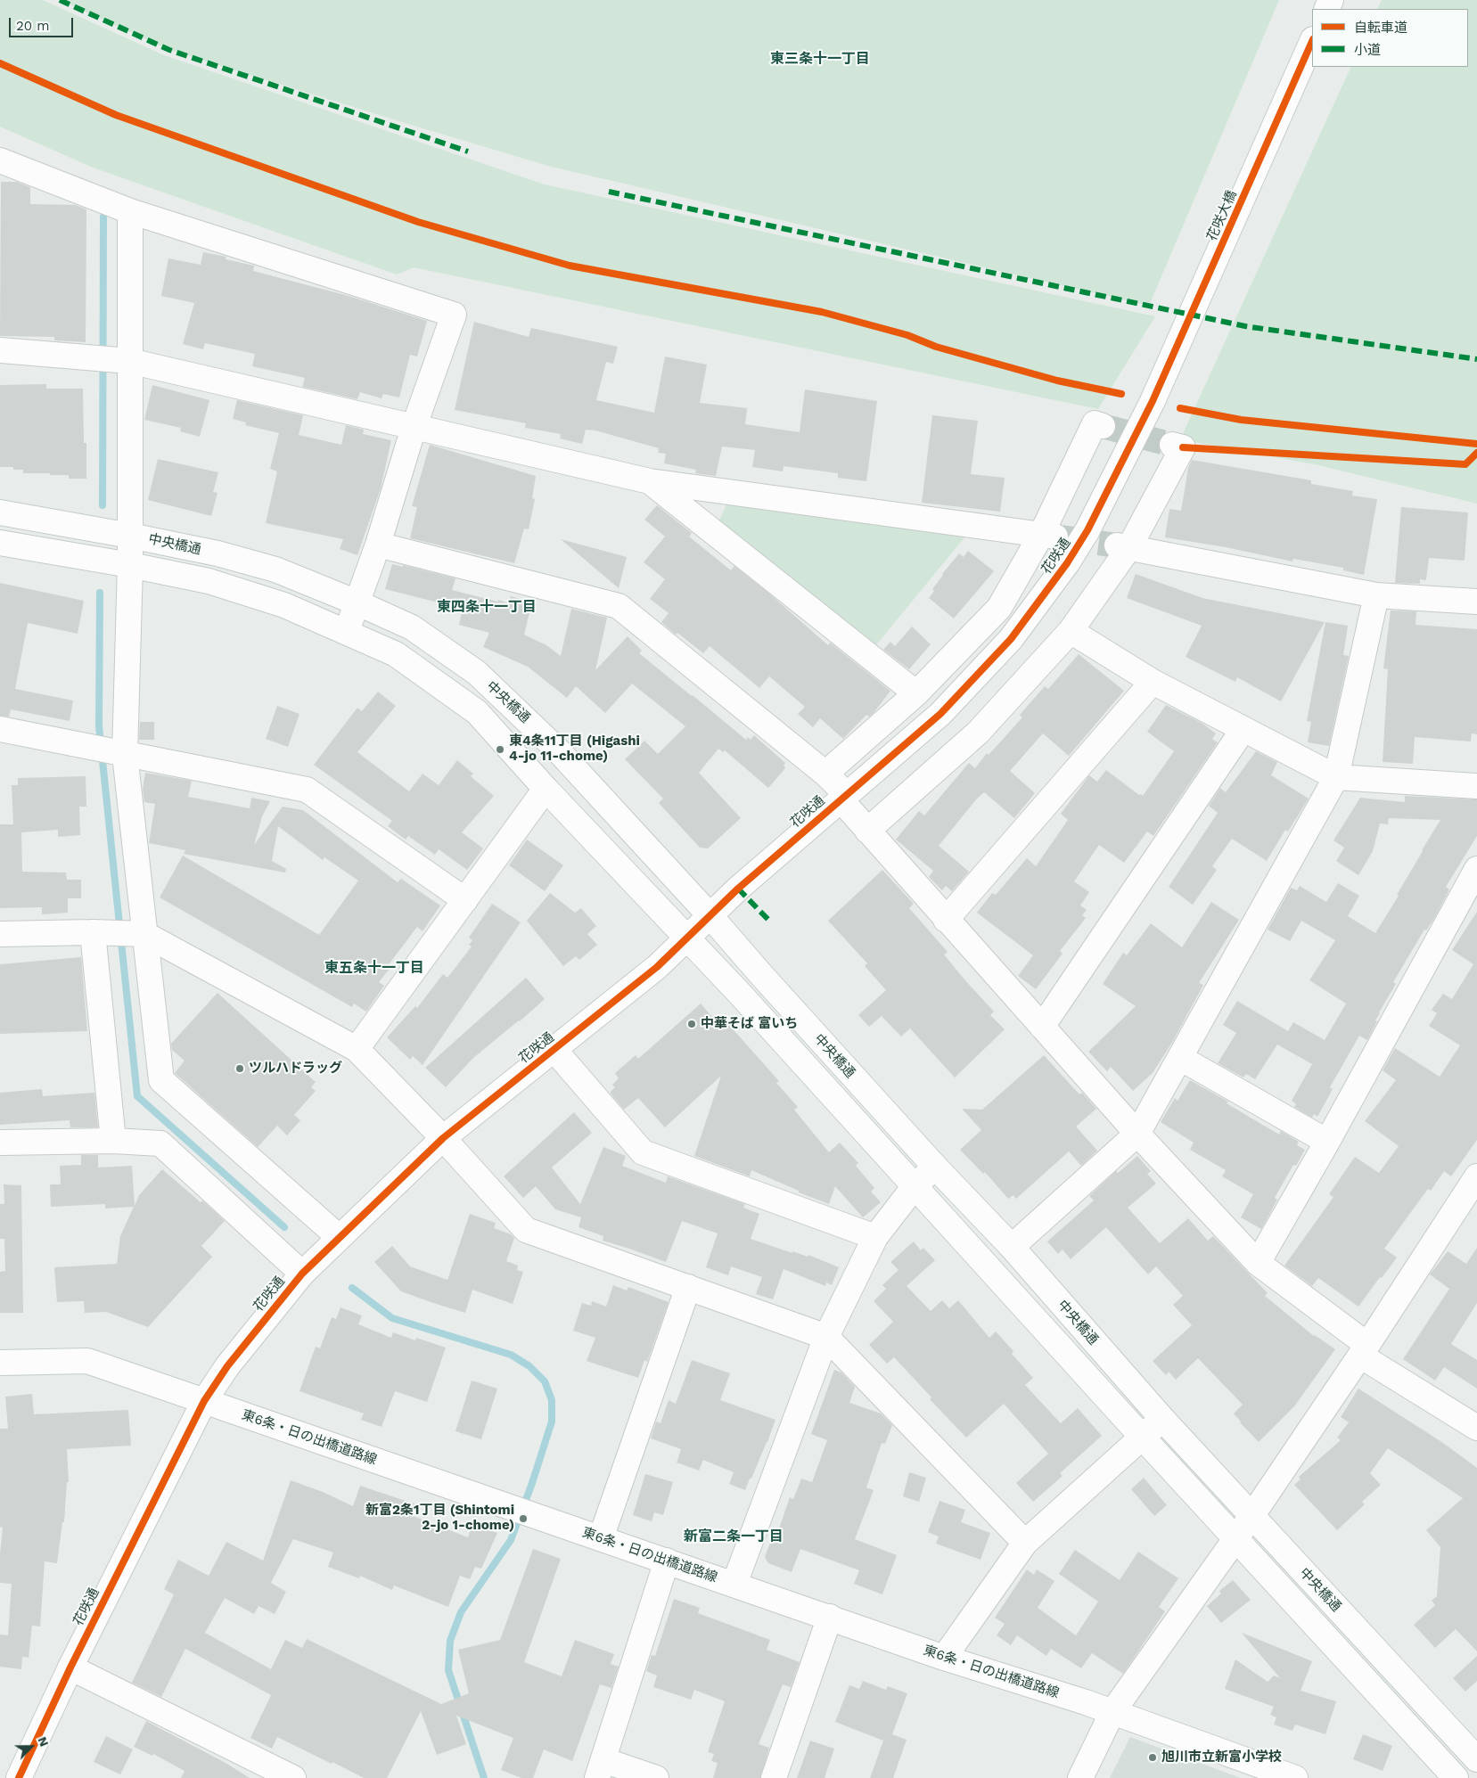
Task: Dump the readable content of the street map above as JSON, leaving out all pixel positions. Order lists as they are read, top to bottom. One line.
{"streets":{"street":["花咲大橋","中央橋通","花咲通","東6条・日の出橋道路線"]},"crossings":[["花咲大橋","花咲通"],["中央橋通","花咲通"],["花咲通","東6条・日の出橋道路線"]],"districts":["東三条十一丁目","東四条十一丁目","東五条十一丁目","新富二条一丁目"],"places":["東4条11丁目 (Higashi 4-jo 11-chome)","中華そば 富いち","ツルハドラッグ","新富2条1丁目 (Shintomi 2-jo 1-chome)","旭川市立新富小学校"],"legend":["自転車道","小道"],"scale_bar":"20 m","north":"top right"}
